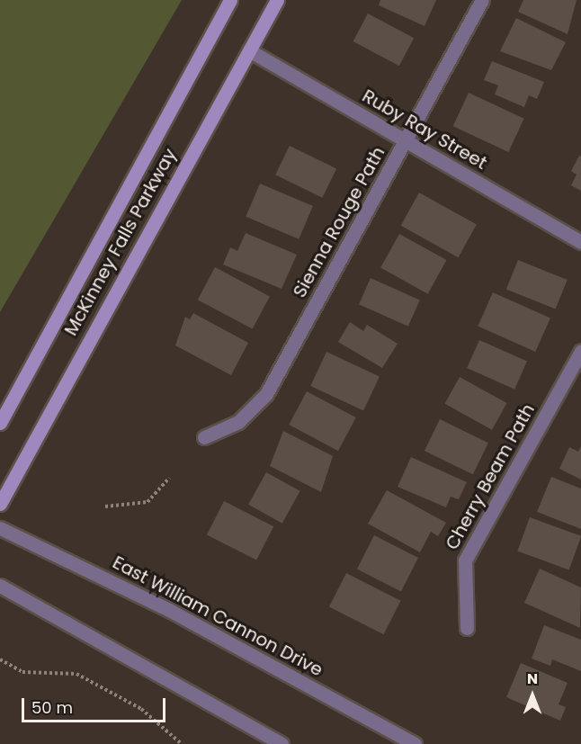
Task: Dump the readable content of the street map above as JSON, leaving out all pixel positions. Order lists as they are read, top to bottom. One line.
{"streets":{"main road":["McKinney Falls Parkway"],"street":["Ruby Ray Street","Sienna Rouge Path","Cherry Beam Path","East William Cannon Drive"]},"crossings":[["Ruby Ray Street","Sienna Rouge Path"],["Ruby Ray Street","McKinney Falls Parkway"]],"scale_bar":"50 m","north":"top"}
